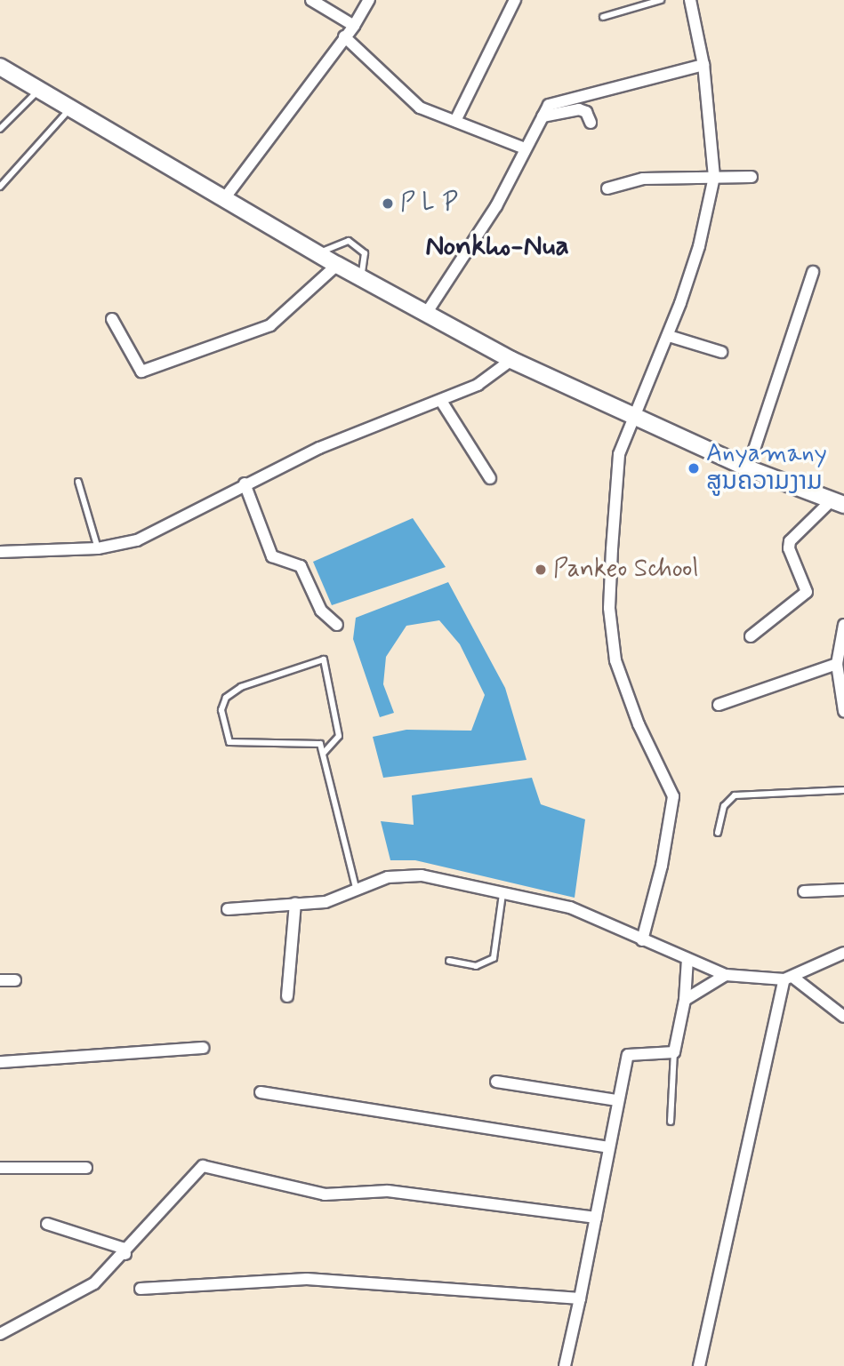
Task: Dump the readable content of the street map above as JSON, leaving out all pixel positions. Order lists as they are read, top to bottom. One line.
{"districts":["Nonkho-Nua"],"places":["P L P","Anyamany ສູນຄວາມງາມ","Pankeo School"]}
